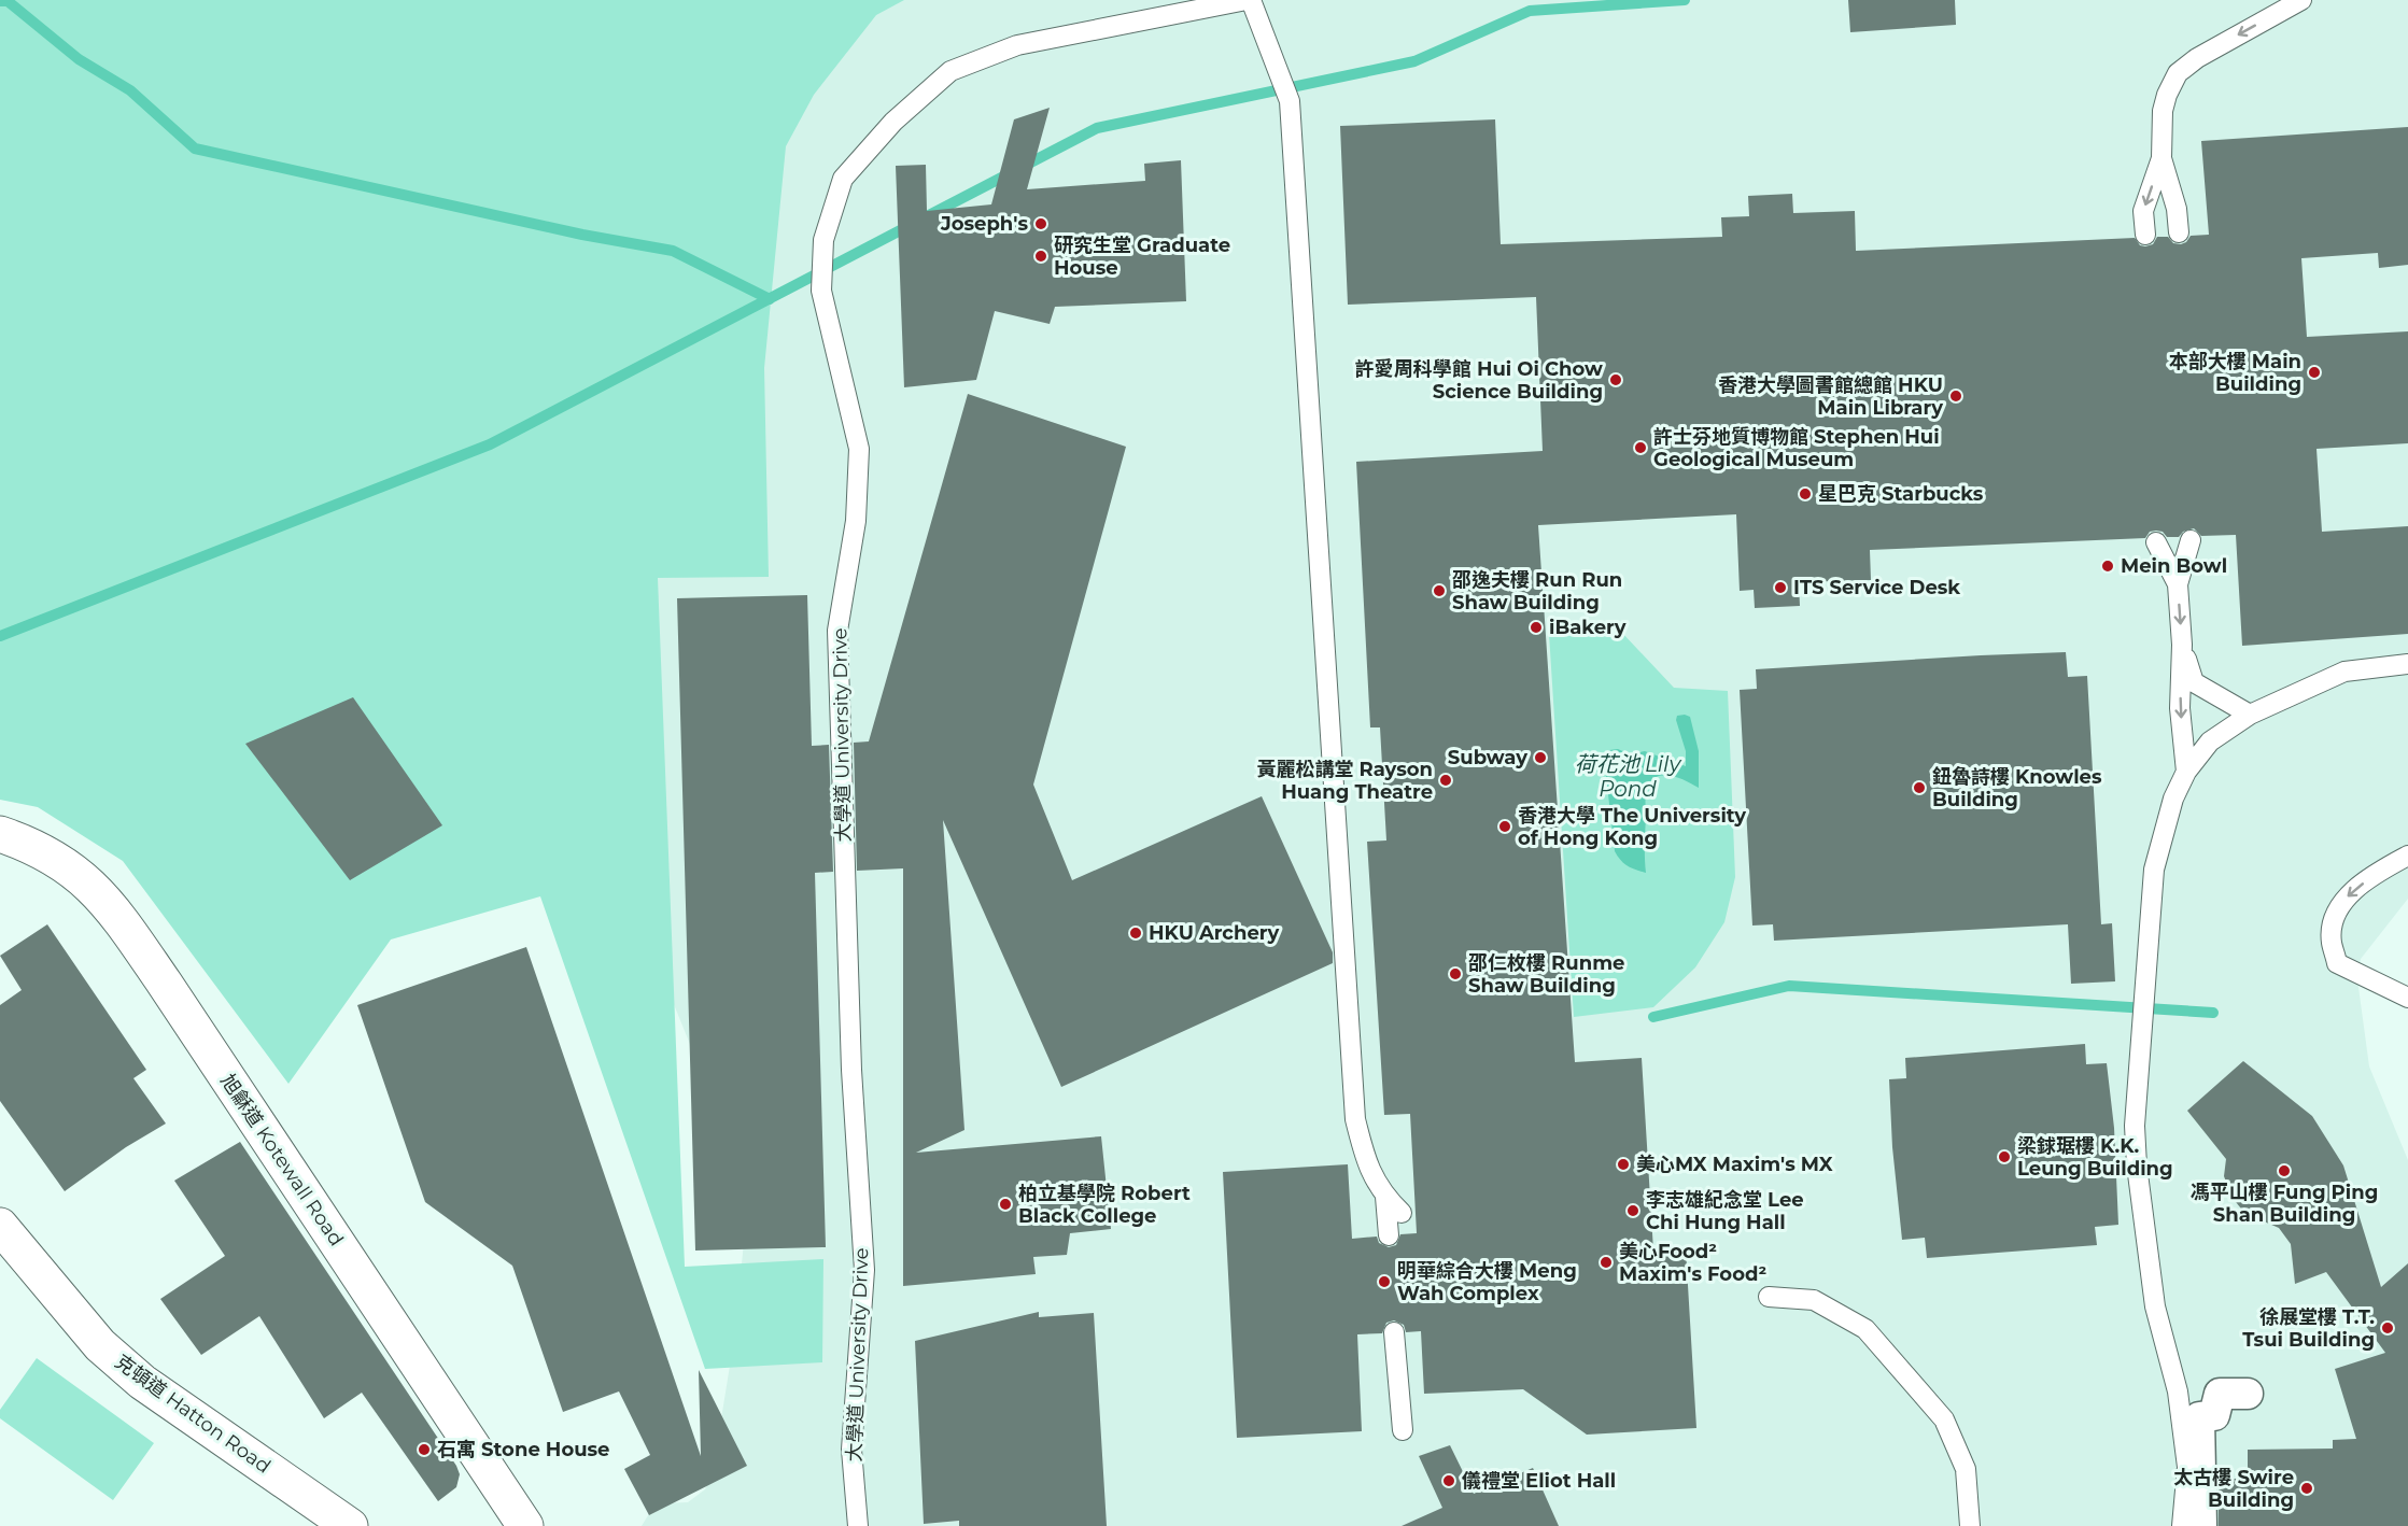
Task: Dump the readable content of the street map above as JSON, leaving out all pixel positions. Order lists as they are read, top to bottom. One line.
{"streets":{"street":["旭龢道 Kotewall Road","克頓道 Hatton Road"],"lane":["大學道 University Drive"]},"water":["荷花池 Lily Pond"],"places":["Joseph's","研究生堂 Graduate House","本部大樓 Main Building","許愛周科學館 Hui Oi Chow Science Building","香港大學圖書館總館 HKU Main Library","許士芬地質博物館 Stephen Hui Geological Museum","星巴克 Starbucks","Mein Bowl","ITS Service Desk","邵逸夫樓 Run Run Shaw Building","iBakery","Subway","黃麗松講堂 Rayson Huang Theatre","鈕魯詩樓 Knowles Building","香港大學 The University of Hong Kong","HKU Archery","邵仁枚樓 Runme Shaw Building","梁銶琚樓 K.K. Leung Building","美心MX Maxim's MX","馮平山樓 Fung Ping Shan Building","柏立基學院 Robert Black College","李志雄紀念堂 Lee Chi Hung Hall","美心Food² Maxim's Food²","明華綜合大樓 Meng Wah Complex","徐展堂樓 T.T. Tsui Building","石寓 Stone House","儀禮堂 Eliot Hall","太古樓 Swire Building"]}
